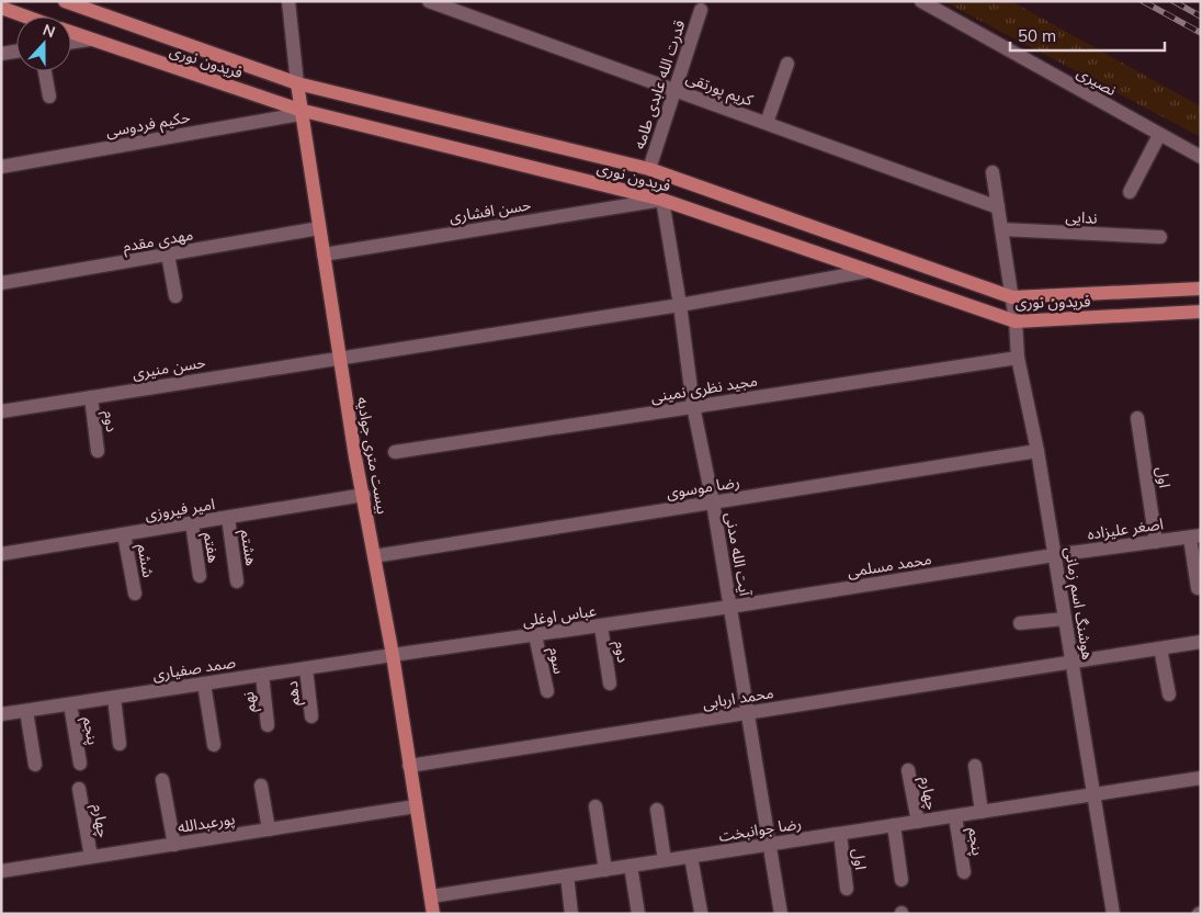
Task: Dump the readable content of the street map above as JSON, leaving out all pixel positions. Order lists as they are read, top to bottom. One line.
{"streets":{"main road":["فریدون نوری","بیست متری جوادیه"],"street":["نصیری","قدرت الله عابدی طامه","کریم پورتقی","حکیم فردوسی","حسن افشاری","ندایی","مهدی مقدم","حسن منیری","مجید نظری نمینی","دوم","اول","رضا موسوی","امیر فیروزی","اصغر علیزاده","هفتم","هشتم","آیت‌ الله مدنی","ششم","محمد مسلمی","هوشنگ اسم زمانی","عباس اوغلی","سوم","صمد صفیاری","دهم","محمد اربابی","نهم","پنجم","چهارم","پورعبدالله","رضا جوانبخت"]},"crossings":[["فریدون نوری","قدرت الله عابدی طامه"],["فریدون نوری","حکیم فردوسی"],["فریدون نوری","حسن افشاری"],["فریدون نوری","حسن منیری"],["فریدون نوری","بیست متری جوادیه"],["فریدون نوری","آیت‌ الله مدنی"],["فریدون نوری","هوشنگ اسم زمانی"],["قدرت الله عابدی طامه","کریم پورتقی"],["حکیم فردوسی","بیست متری جوادیه"],["حسن افشاری","بیست متری جوادیه"],["حسن افشاری","آیت‌ الله مدنی"],["مهدی مقدم","بیست متری جوادیه"],["حسن منیری","دوم"],["حسن منیری","بیست متری جوادیه"],["حسن منیری","آیت‌ الله مدنی"],["مجید نظری نمینی","آیت‌ الله مدنی"],["مجید نظری نمینی","هوشنگ اسم زمانی"],["دوم","عباس اوغلی"],["بیست متری جوادیه","رضا موسوی"],["بیست متری جوادیه","امیر فیروزی"],["بیست متری جوادیه","عباس اوغلی"],["بیست متری جوادیه","صمد صفیاری"],["بیست متری جوادیه","محمد اربابی"],["بیست متری جوادیه","پورعبدالله"],["بیست متری جوادیه","رضا جوانبخت"],["اول","اصغر علیزاده"],["اول","رضا جوانبخت"],["رضا موسوی","آیت‌ الله مدنی"],["رضا موسوی","هوشنگ اسم زمانی"],["امیر فیروزی","هفتم"],["امیر فیروزی","هشتم"],["امیر فیروزی","ششم"],["اصغر علیزاده","محمد مسلمی"],["اصغر علیزاده","هوشنگ اسم زمانی"],["آیت‌ الله مدنی","محمد مسلمی"],["آیت‌ الله مدنی","عباس اوغلی"],["آیت‌ الله مدنی","محمد اربابی"],["آیت‌ الله مدنی","رضا جوانبخت"],["محمد مسلمی","هوشنگ اسم زمانی"],["محمد مسلمی","عباس اوغلی"],["هوشنگ اسم زمانی","محمد اربابی"],["هوشنگ اسم زمانی","رضا جوانبخت"],["عباس اوغلی","سوم"],["عباس اوغلی","صمد صفیاری"],["صمد صفیاری","دهم"],["صمد صفیاری","نهم"],["صمد صفیاری","پنجم"],["پنجم","رضا جوانبخت"],["چهارم","پورعبدالله"],["چهارم","رضا جوانبخت"]],"scale_bar":"50 m","north":"top"}
